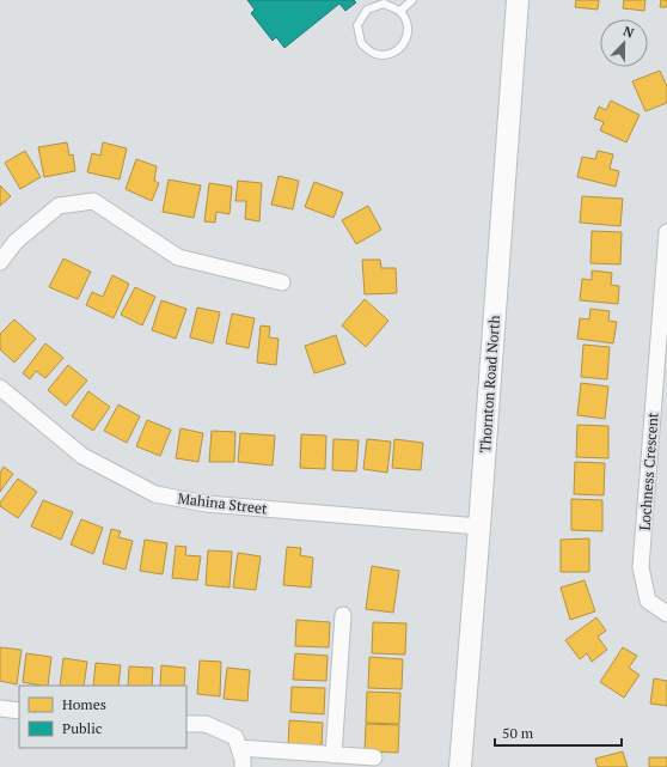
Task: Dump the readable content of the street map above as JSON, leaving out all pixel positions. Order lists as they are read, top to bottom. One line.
{"streets":{"main road":["Thornton Road North"],"street":["Lochness Crescent","Mahina Street"]},"crossings":[["Thornton Road North","Mahina Street"]],"legend":["Homes","Public"],"scale_bar":"50 m","north":"top"}
